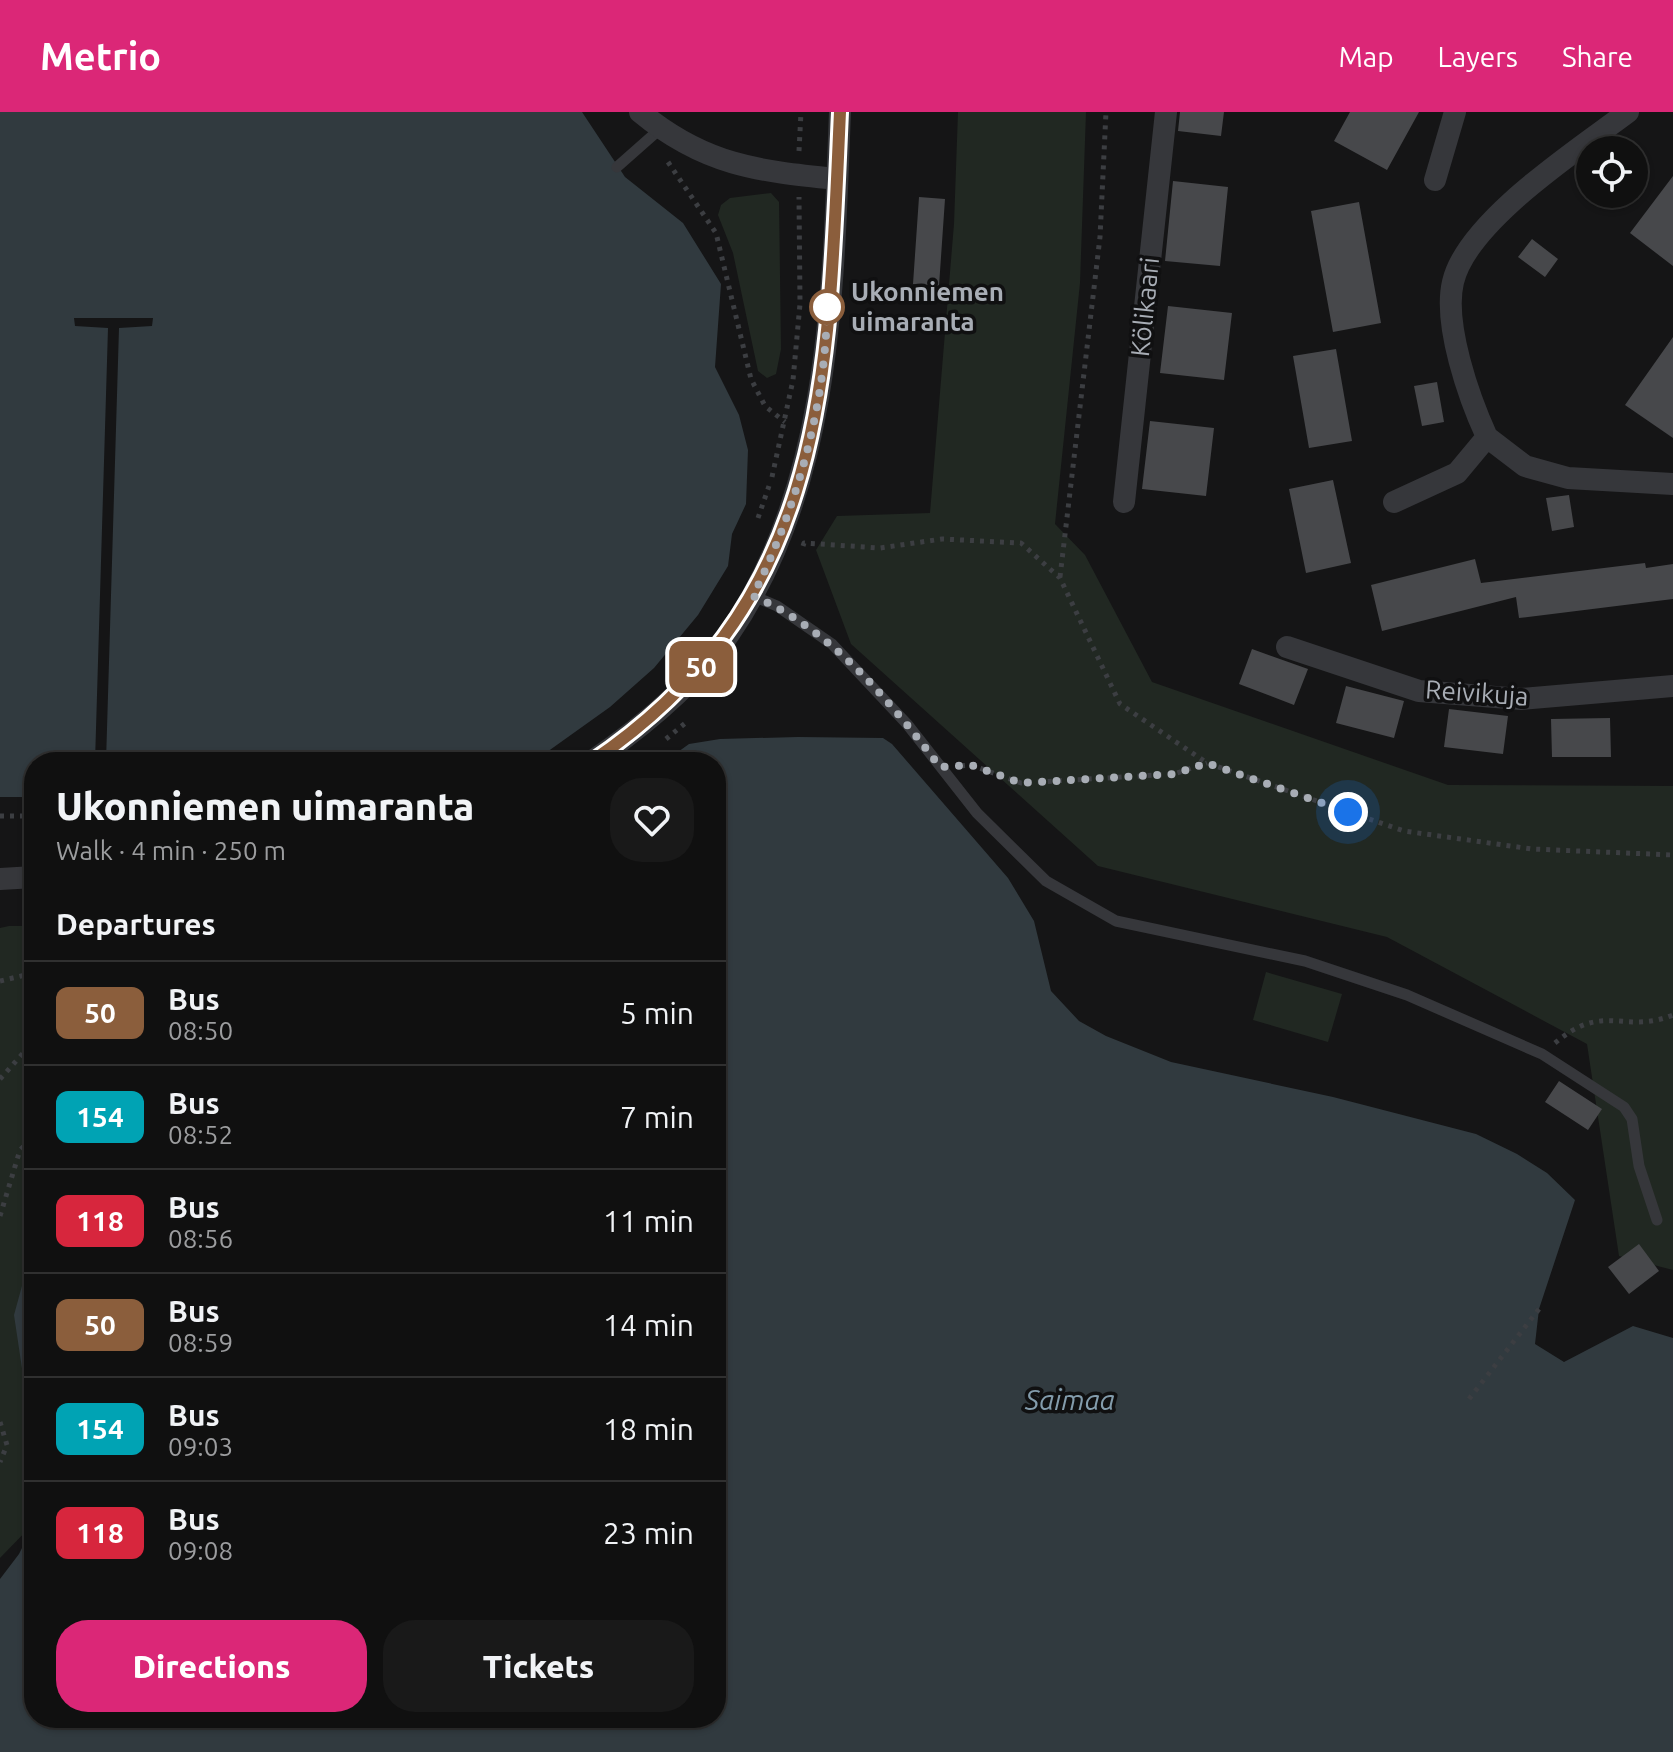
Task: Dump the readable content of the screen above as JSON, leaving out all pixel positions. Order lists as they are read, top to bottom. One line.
{"streets":{"street":["Kölikaari","Reivikuja"]},"water":["Saimaa"],"places":["Ukonniemen uimaranta"],"lines":["bus line 50"],"page":{"header":"Metrio","nav":["Map","Layers","Share"],"on_map":"50","heading":[["Ukonniemen uimaranta","Walk · 4 min · 250 m"],"Departures"],"list":[{"mark":"50","name":"Bus","note":"08:50","value":"5 min"},{"mark":"154","name":"Bus","note":"08:52","value":"7 min"},{"mark":"118","name":"Bus","note":"08:56","value":"11 min"},{"mark":"50","name":"Bus","note":"08:59","value":"14 min"},{"mark":"154","name":"Bus","note":"09:03","value":"18 min"},{"mark":"118","name":"Bus","note":"09:08","value":"23 min"}],"buttons":["Directions","Tickets"]}}
